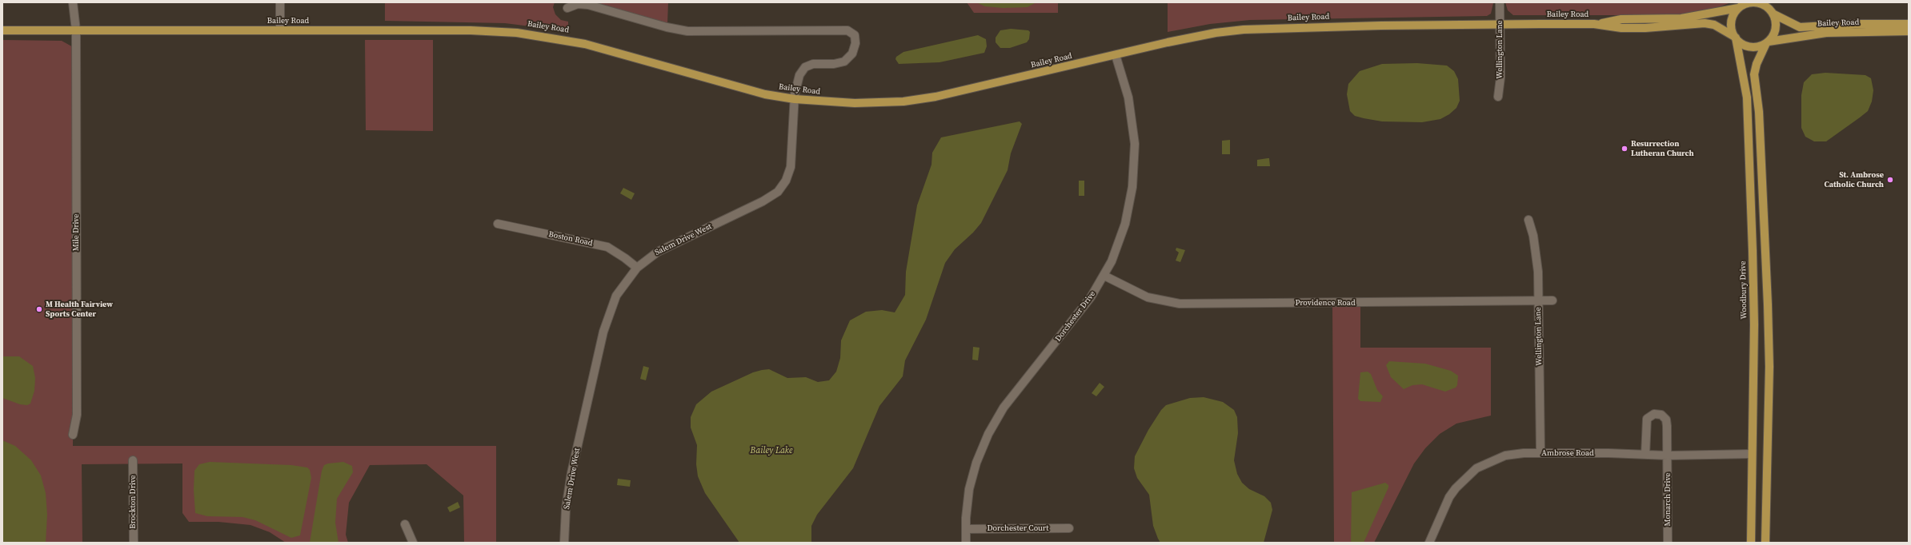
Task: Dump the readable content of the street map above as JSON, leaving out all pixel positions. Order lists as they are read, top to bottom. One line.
{"streets":{"main road":["Bailey Road","Woodbury Drive"],"street":["Wellington Lane","Mile Drive","Boston Road","Salem Drive West","Providence Road","Dorchester Drive","Ambrose Road","Monarch Drive","Brockton Drive","Dorchester Court"]},"crossings":[["Bailey Road","Wellington Lane"],["Bailey Road","Mile Drive"],["Bailey Road","Salem Drive West"],["Bailey Road","Woodbury Drive"],["Bailey Road","Dorchester Drive"],["Wellington Lane","Providence Road"],["Wellington Lane","Ambrose Road"],["Boston Road","Salem Drive West"],["Woodbury Drive","Ambrose Road"],["Providence Road","Dorchester Drive"],["Dorchester Drive","Dorchester Court"],["Ambrose Road","Monarch Drive"]],"water":["Bailey Lake"],"places":["Resurrection Lutheran Church","St. Ambrose Catholic Church","M Health Fairview Sports Center"]}
